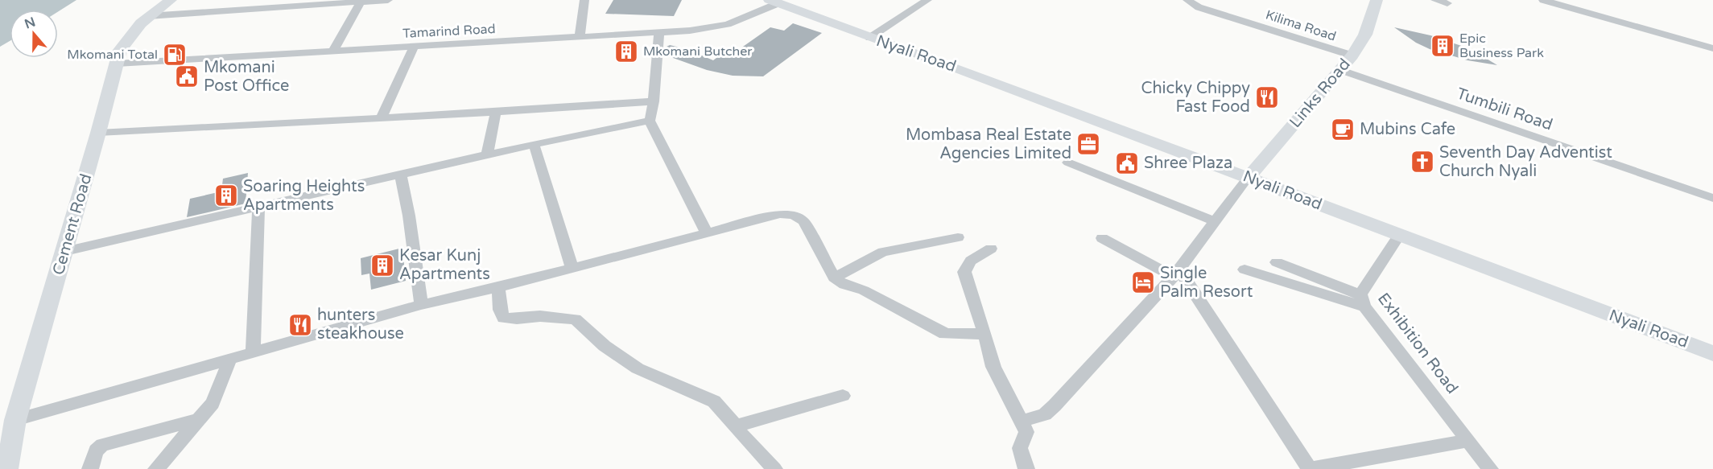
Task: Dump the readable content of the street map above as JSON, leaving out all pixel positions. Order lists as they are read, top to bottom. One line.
{"streets":{"main road":["Nyali Road","Links Road","Cement Road"],"street":["Kilima Road","Tamarind Road","Tumbili Road","Exhibition Road"]},"crossings":[["Kilima Road","Links Road"],["Tamarind Road","Nyali Road"],["Tamarind Road","Cement Road"],["Nyali Road","Links Road"],["Nyali Road","Exhibition Road"],["Links Road","Tumbili Road"]],"places":{"building":["Epic Business Park","Mkomani Butcher","Soaring Heights Apartments","Kesar Kunj Apartments"],"fuel station":["Mkomani Total"],"public building":["Mkomani Post Office","Shree Plaza"],"restaurant":["Chicky Chippy Fast Food","hunters steakhouse"],"cafe":["Mubins Cafe"],"office":["Mombasa Real Estate Agencies Limited"],"church":["Seventh Day Adventist Church Nyali"],"hotel":["Single Palm Resort"]},"north":"top"}
